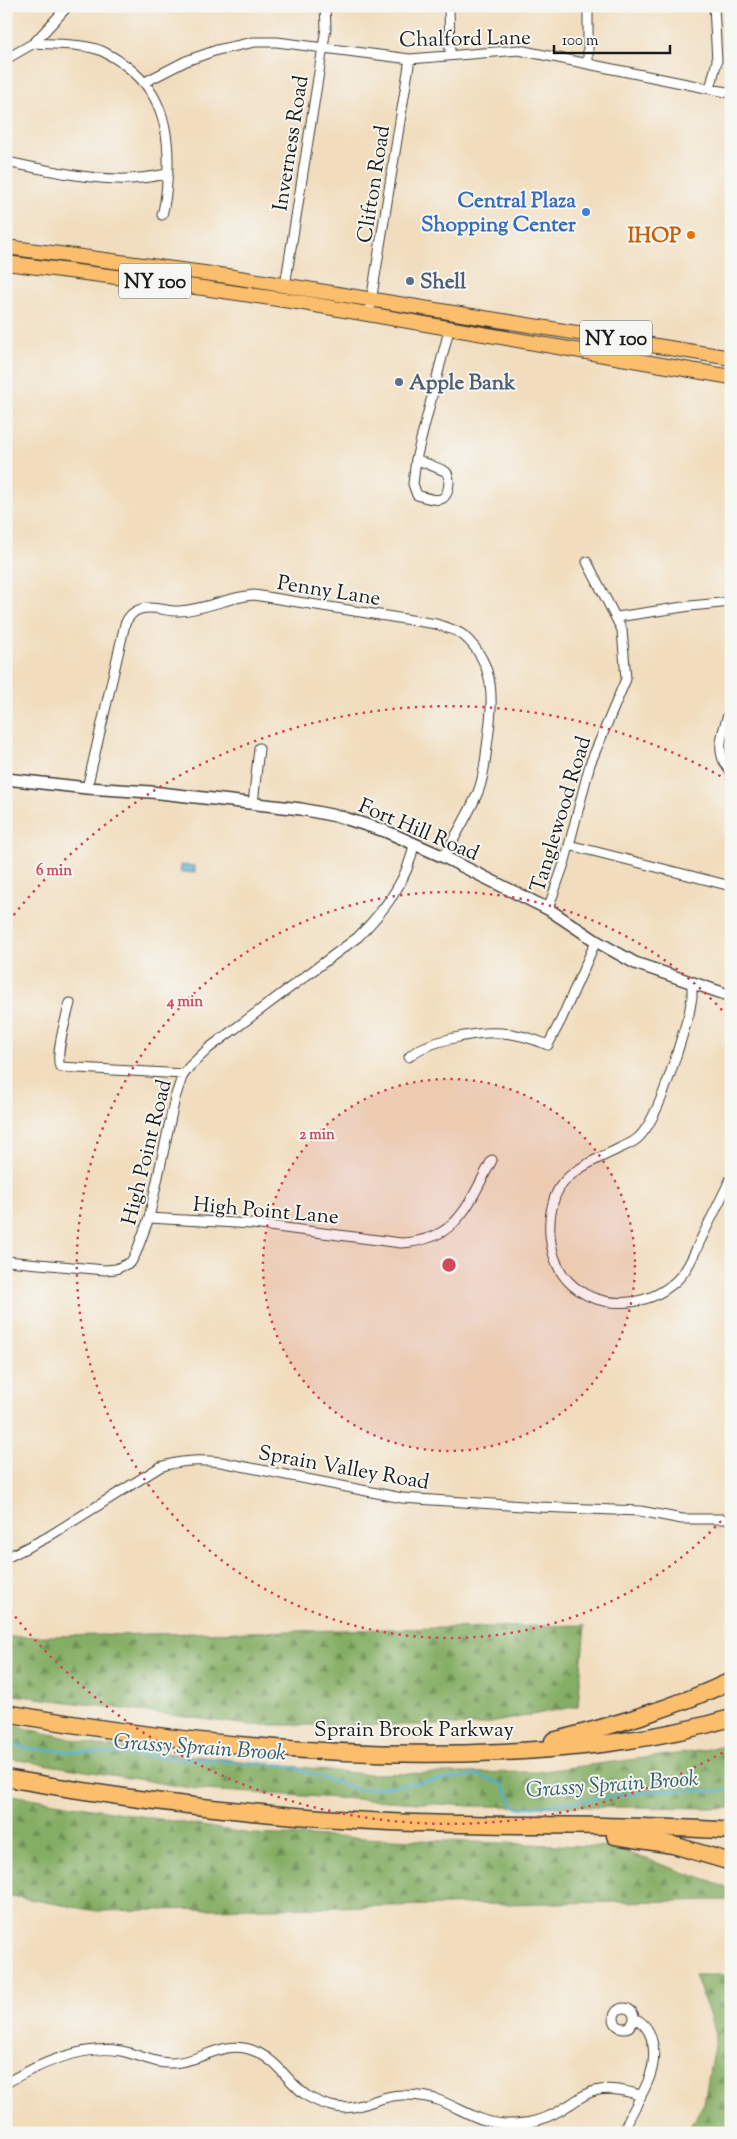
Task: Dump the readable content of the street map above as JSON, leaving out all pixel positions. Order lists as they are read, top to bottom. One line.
{"streets":{"highway":["Sprain Brook Parkway"],"main road":["NY 100"],"street":["Chalford Lane","Inverness Road","Clifton Road","Penny Lane","Tanglewood Road","Fort Hill Road","High Point Road","High Point Lane","Sprain Valley Road"]},"crossings":[["Chalford Lane","Inverness Road"],["Chalford Lane","Clifton Road"],["Inverness Road","NY 100"],["Clifton Road","NY 100"],["Penny Lane","Fort Hill Road"],["Tanglewood Road","Fort Hill Road"],["Fort Hill Road","High Point Road"],["High Point Road","High Point Lane"]],"water":["Grassy Sprain Brook"],"places":["Central Plaza Shopping Center","IHOP","Shell","Apple Bank"],"scale_bar":"100 m","rings":["6 min","4 min","2 min"]}
